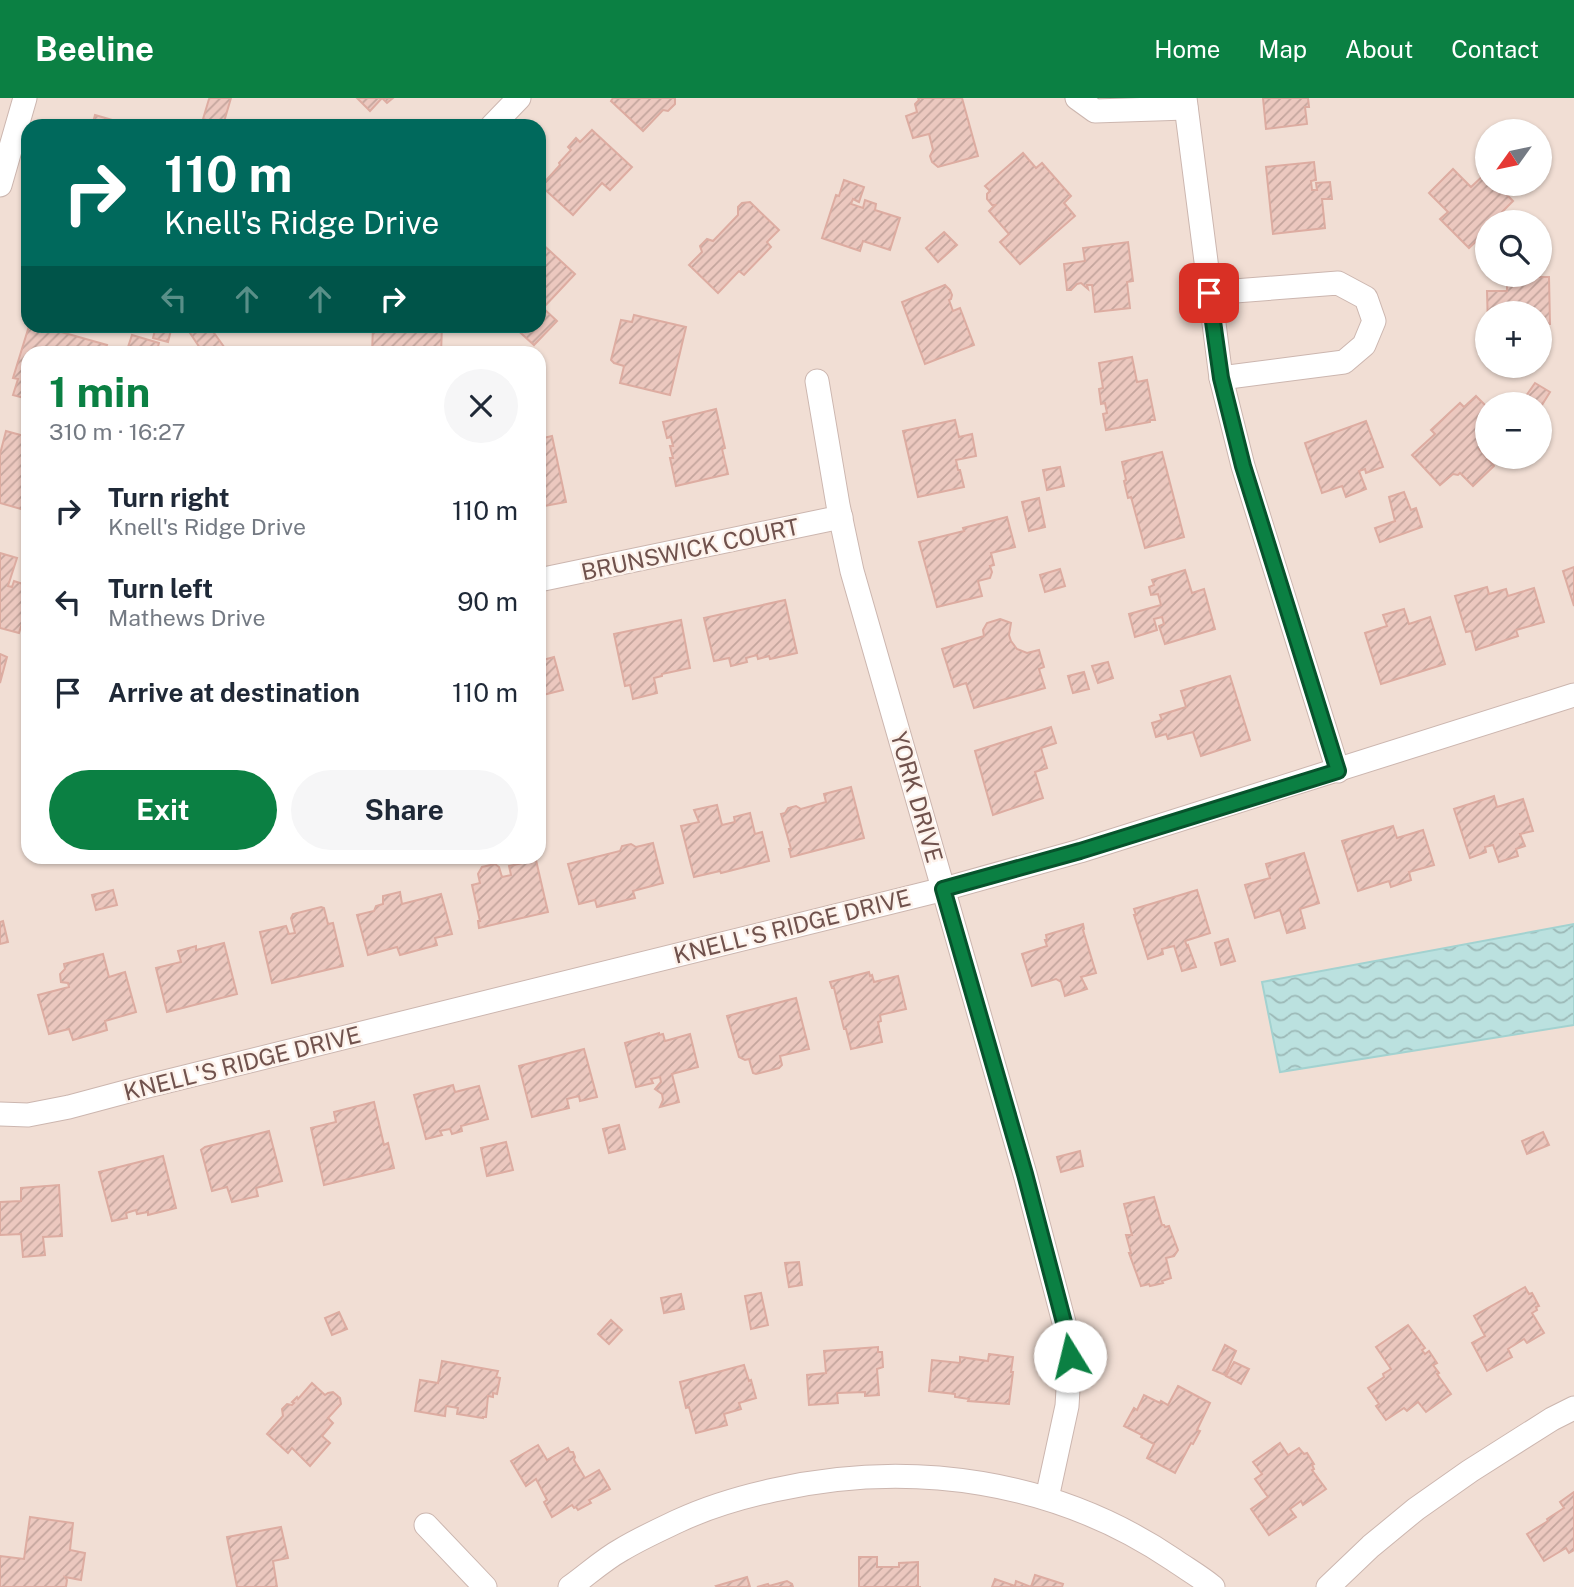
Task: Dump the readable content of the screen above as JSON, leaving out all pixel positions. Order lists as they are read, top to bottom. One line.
{"streets":{"street":["BRUNSWICK COURT","YORK DRIVE","KNELL'S RIDGE DRIVE"]},"crossings":[["BRUNSWICK COURT","YORK DRIVE"],["YORK DRIVE","KNELL'S RIDGE DRIVE"]],"north":"bottom left","page":{"header":"Beeline","nav":["Home","Map","About","Contact"],"map_buttons":["+","−"],"turn":["110 m","Knell's Ridge Drive"],"heading":["1 min","310 m · 16:27"],"list":[{"name":"Turn right","note":"Knell's Ridge Drive","value":"110 m"},{"name":"Turn left","note":"Mathews Drive","value":"90 m"},{"name":"Arrive at destination","value":"110 m"}],"buttons":["Exit","Share"]}}
